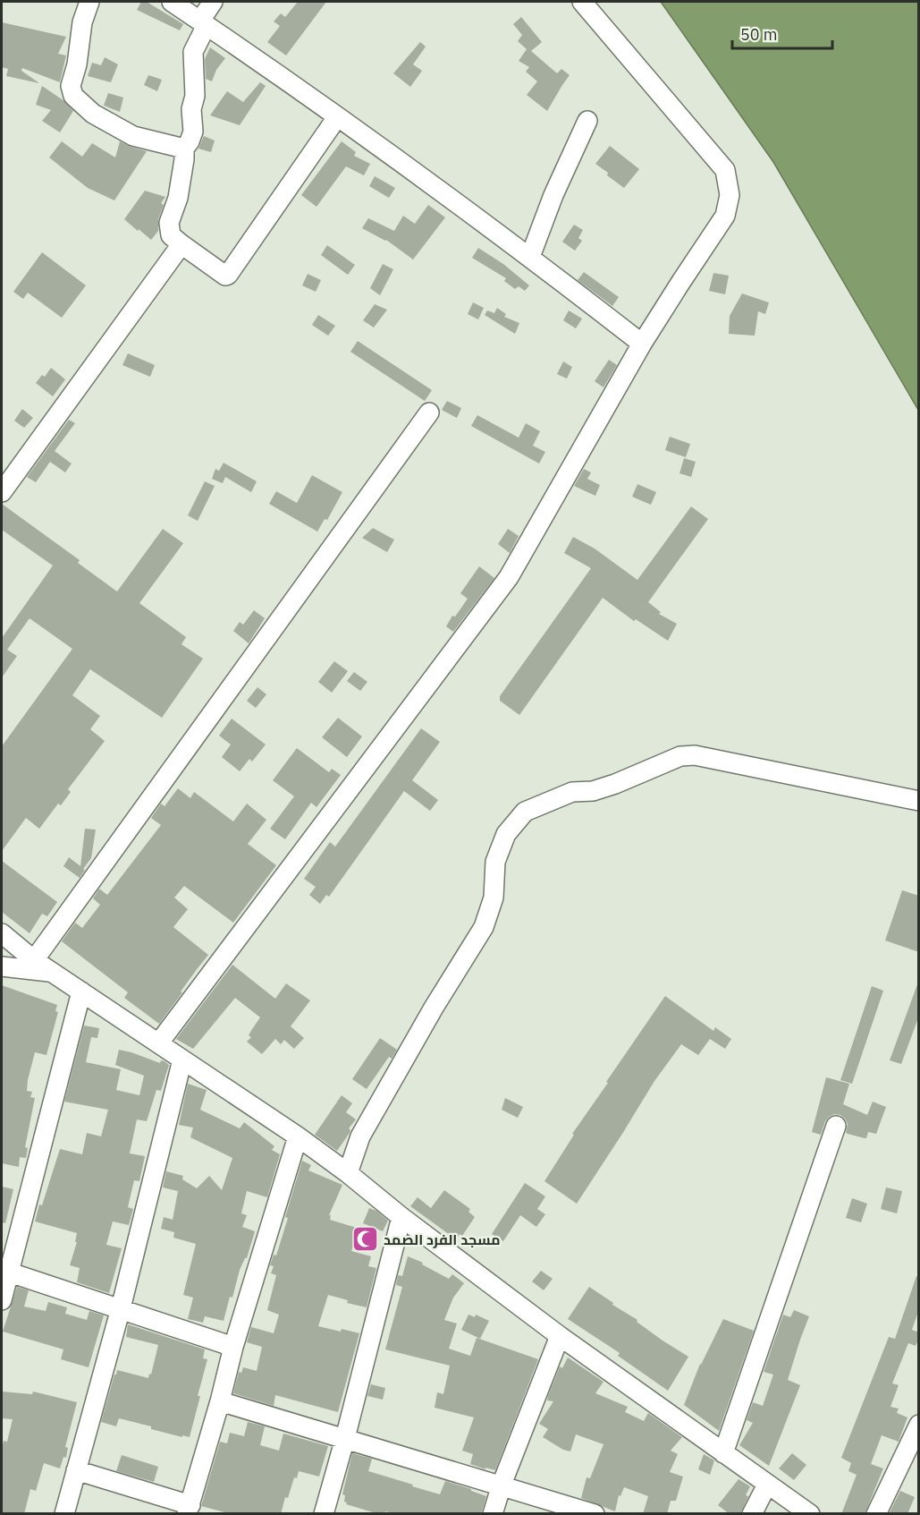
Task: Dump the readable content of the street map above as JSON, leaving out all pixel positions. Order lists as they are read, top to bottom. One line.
{"places":{"mosque":["مسجد الفرد الصمد"]},"scale_bar":"50 m"}
